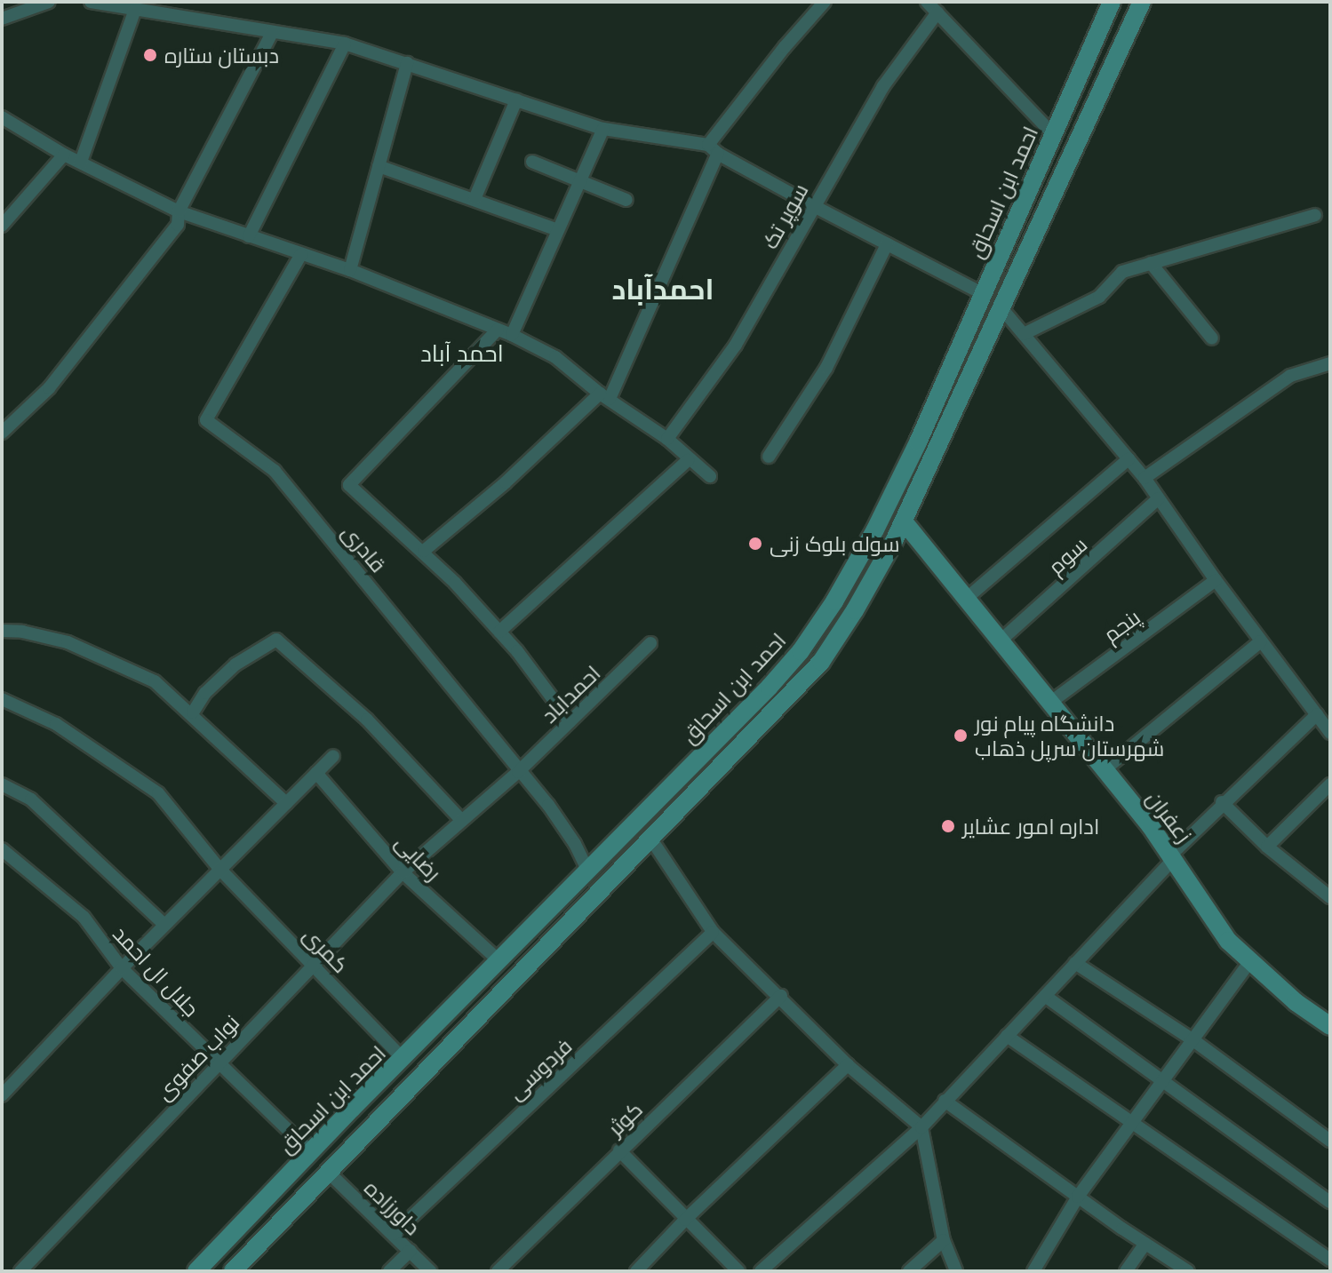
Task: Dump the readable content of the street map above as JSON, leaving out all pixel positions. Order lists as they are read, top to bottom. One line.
{"streets":{"main road":["احمد ابن اسحاق","زعفران"],"street":["سوپر تک","قادری","سوم","پنجم","احمداباد","رضایی","کمری","جلال ال احمد","نواب صفوی","فردوسی","کوثر","داورزاده"]},"crossings":[["احمد ابن اسحاق","قادری"],["احمد ابن اسحاق","رضایی"],["احمد ابن اسحاق","کمری"],["احمد ابن اسحاق","جلال ال احمد"],["قادری","احمداباد"],["سوم","زعفران"],["پنجم","زعفران"],["احمداباد","نواب صفوی"],["رضایی","نواب صفوی"],["کمری","نواب صفوی"],["جلال ال احمد","نواب صفوی"],["فردوسی","داورزاده"]],"districts":["احمدآباد","احمد آباد"],"places":["دبستان ستاره","سوله بلوک زنی","دانشگاه پیام نور شهرستان سرپل ذهاب","اداره امور عشایر"]}
